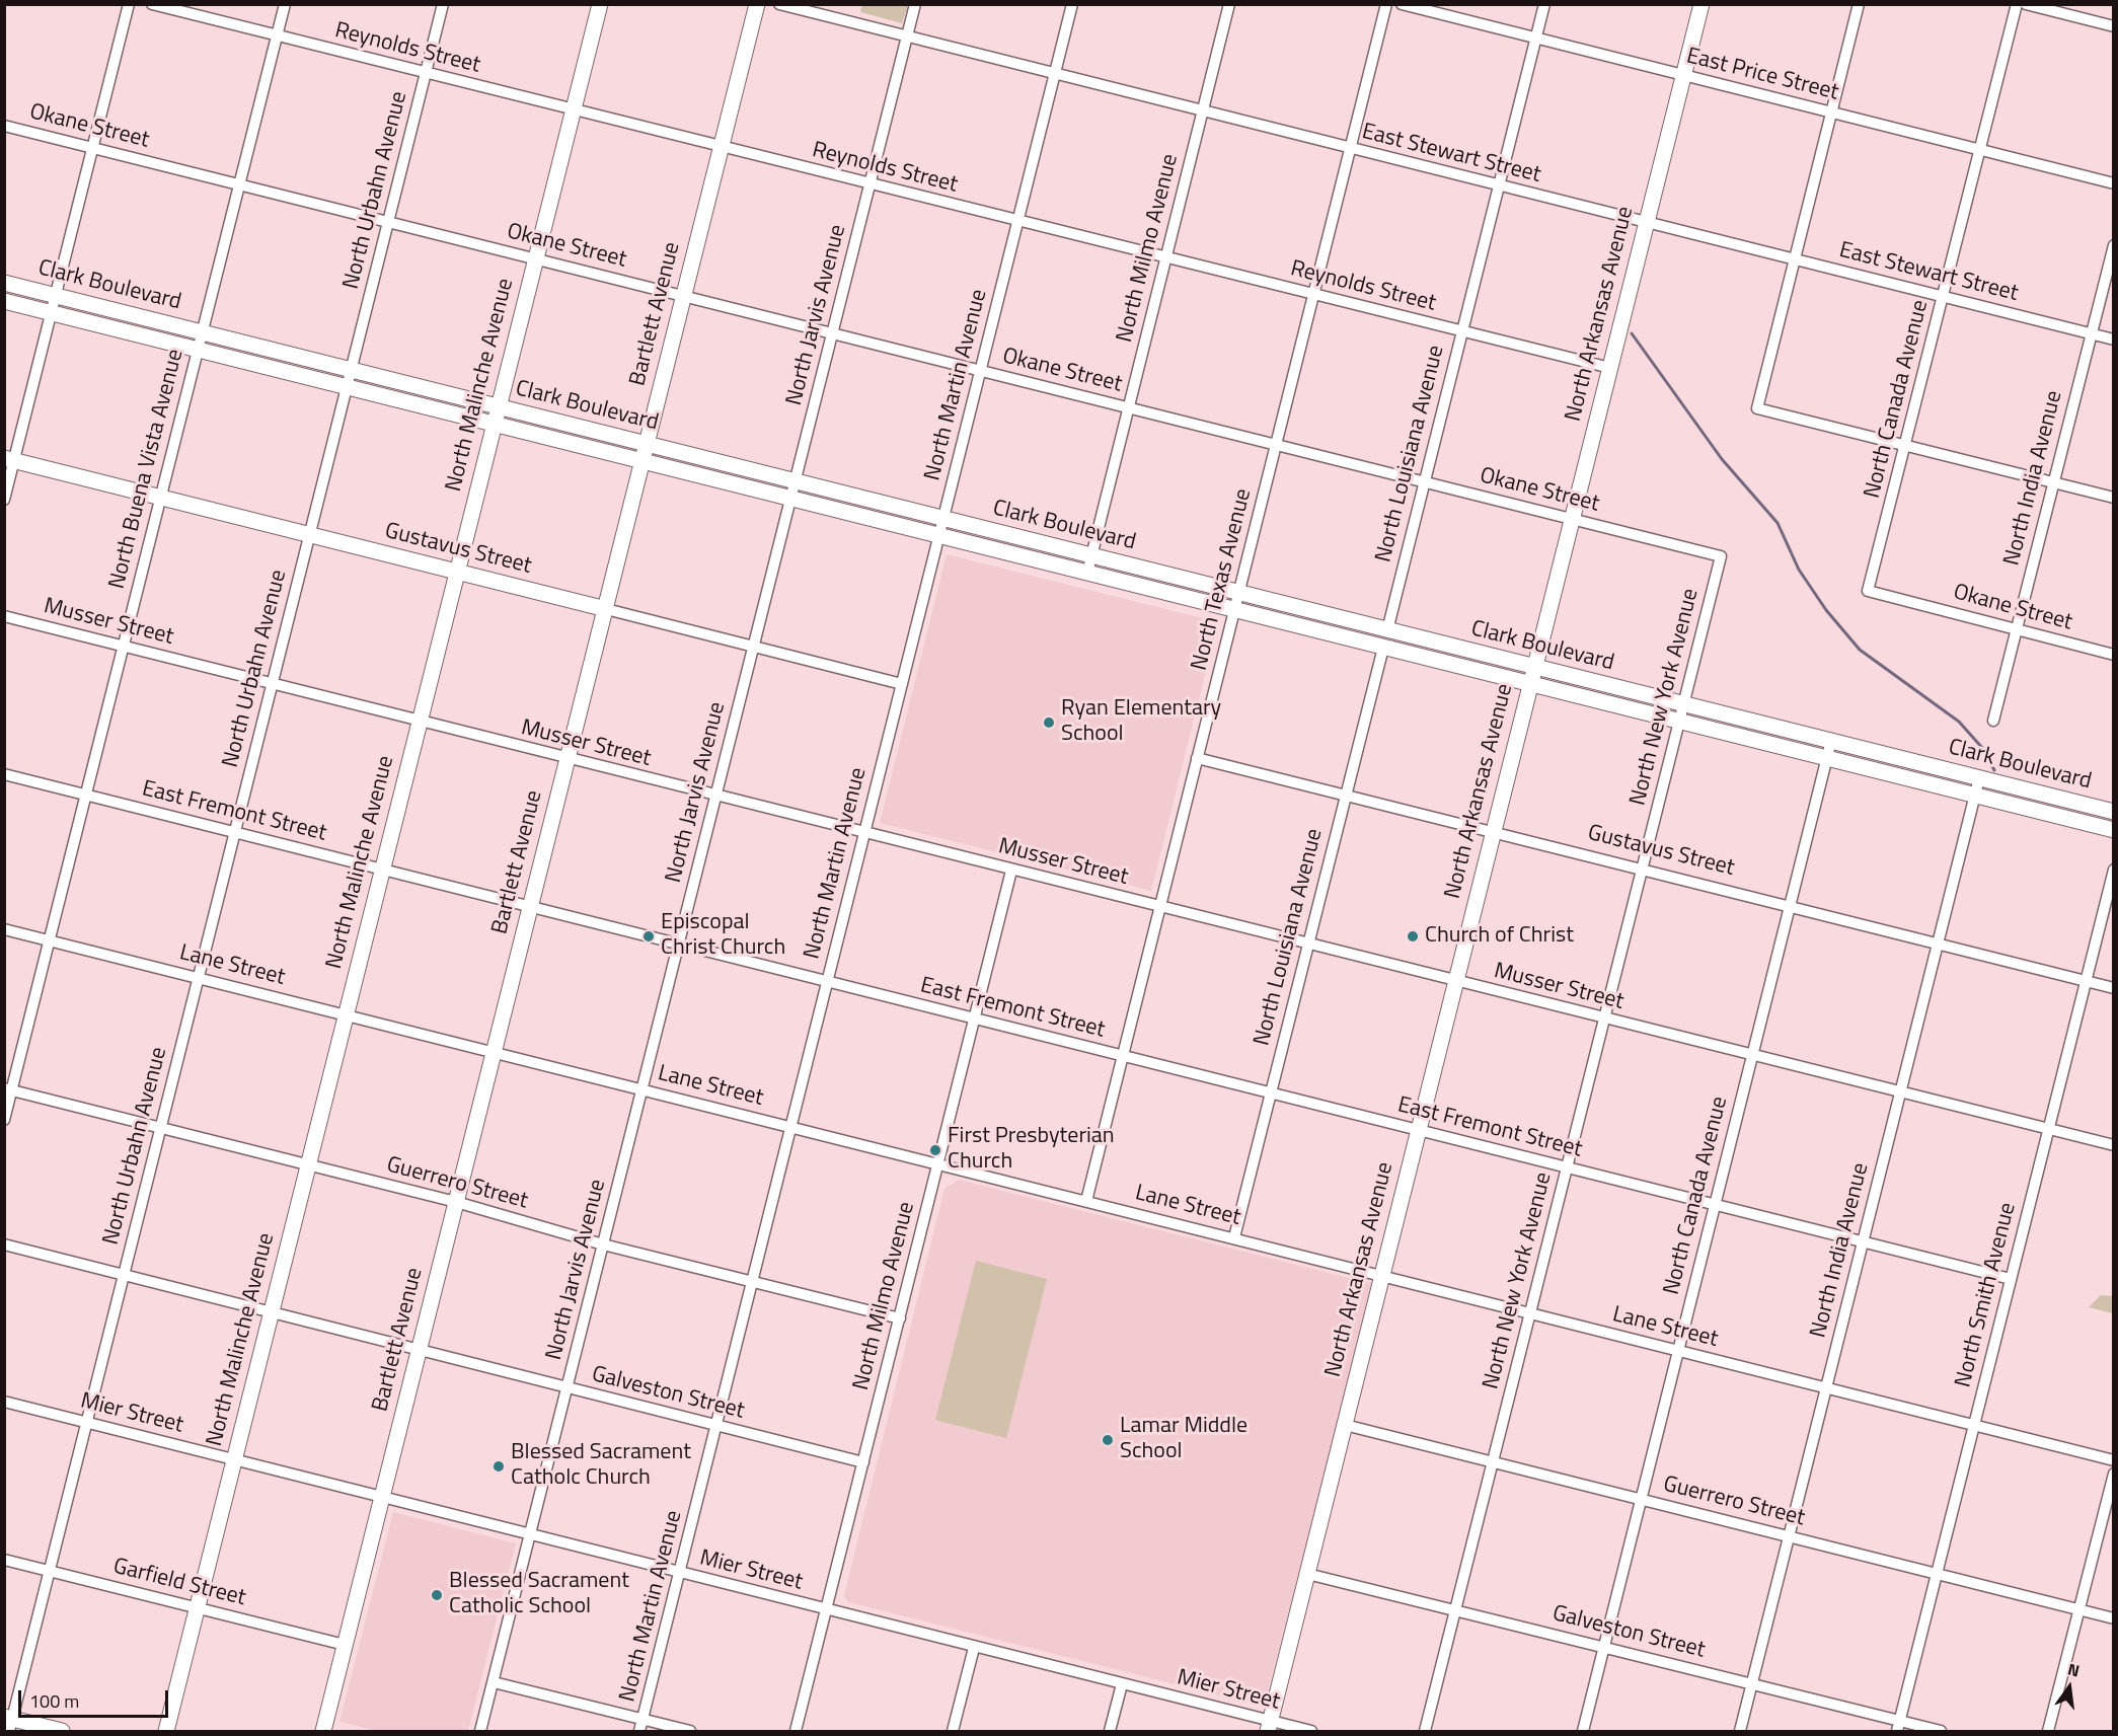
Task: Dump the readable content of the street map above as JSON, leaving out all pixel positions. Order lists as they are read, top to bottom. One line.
{"streets":{"main road":["Clark Boulevard","Bartlett Avenue","North Arkansas Avenue","North Malinche Avenue","Gustavus Street"],"street":["Reynolds Street","East Price Street","Okane Street","East Stewart Street","North Urbahn Avenue","North Milmo Avenue","North Jarvis Avenue","North Martin Avenue","North Canada Avenue","North Louisiana Avenue","North Buena Vista Avenue","North India Avenue","North Texas Avenue","Musser Street","North New York Avenue","East Fremont Street","Lane Street","Guerrero Street","North Smith Avenue","Galveston Street","Mier Street","Garfield Street"]},"crossings":[["Reynolds Street","North Urbahn Avenue"],["Reynolds Street","North Milmo Avenue"],["Reynolds Street","Bartlett Avenue"],["Reynolds Street","North Arkansas Avenue"],["Reynolds Street","North Jarvis Avenue"],["Reynolds Street","North Malinche Avenue"],["Reynolds Street","North Martin Avenue"],["Reynolds Street","North Louisiana Avenue"],["Reynolds Street","North Buena Vista Avenue"],["Reynolds Street","North Texas Avenue"],["East Price Street","North Arkansas Avenue"],["East Price Street","North Canada Avenue"],["East Price Street","North Louisiana Avenue"],["Okane Street","North Urbahn Avenue"],["Okane Street","North Milmo Avenue"],["Okane Street","Bartlett Avenue"],["Okane Street","North Arkansas Avenue"],["Okane Street","North Jarvis Avenue"],["Okane Street","North Malinche Avenue"],["Okane Street","North Martin Avenue"],["Okane Street","North Canada Avenue"],["Okane Street","North Louisiana Avenue"],["Okane Street","North Buena Vista Avenue"],["Okane Street","North India Avenue"],["Okane Street","North Texas Avenue"],["Okane Street","North New York Avenue"],["East Stewart Street","North Milmo Avenue"],["East Stewart Street","North Arkansas Avenue"],["East Stewart Street","North Jarvis Avenue"],["East Stewart Street","North Martin Avenue"],["East Stewart Street","North Canada Avenue"],["East Stewart Street","North Louisiana Avenue"],["East Stewart Street","North India Avenue"],["East Stewart Street","North Texas Avenue"],["North Urbahn Avenue","Clark Boulevard"],["North Urbahn Avenue","Gustavus Street"],["North Urbahn Avenue","Musser Street"],["North Urbahn Avenue","East Fremont Street"],["North Urbahn Avenue","Lane Street"],["North Urbahn Avenue","Guerrero Street"],["North Urbahn Avenue","Galveston Street"],["North Urbahn Avenue","Mier Street"],["North Urbahn Avenue","Garfield Street"],["North Milmo Avenue","Clark Boulevard"],["North Milmo Avenue","Musser Street"],["North Milmo Avenue","East Fremont Street"],["North Milmo Avenue","Lane Street"],["North Milmo Avenue","Guerrero Street"],["North Milmo Avenue","Galveston Street"],["North Milmo Avenue","Mier Street"],["Clark Boulevard","Bartlett Avenue"],["Clark Boulevard","North Arkansas Avenue"],["Clark Boulevard","North Jarvis Avenue"],["Clark Boulevard","North Malinche Avenue"],["Clark Boulevard","North Martin Avenue"],["Clark Boulevard","North Canada Avenue"],["Clark Boulevard","North Louisiana Avenue"],["Clark Boulevard","North Buena Vista Avenue"],["Clark Boulevard","North India Avenue"],["Clark Boulevard","North Texas Avenue"],["Clark Boulevard","North New York Avenue"],["Bartlett Avenue","Gustavus Street"],["Bartlett Avenue","Musser Street"],["Bartlett Avenue","East Fremont Street"],["Bartlett Avenue","Lane Street"],["Bartlett Avenue","Guerrero Street"],["Bartlett Avenue","Galveston Street"],["Bartlett Avenue","Mier Street"],["Bartlett Avenue","Garfield Street"],["North Arkansas Avenue","Gustavus Street"],["North Arkansas Avenue","Musser Street"],["North Arkansas Avenue","East Fremont Street"],["North Arkansas Avenue","Lane Street"],["North Arkansas Avenue","Guerrero Street"],["North Arkansas Avenue","Galveston Street"],["North Arkansas Avenue","Mier Street"],["North Jarvis Avenue","Gustavus Street"],["North Jarvis Avenue","Musser Street"],["North Jarvis Avenue","East Fremont Street"],["North Jarvis Avenue","Lane Street"],["North Jarvis Avenue","Guerrero Street"],["North Jarvis Avenue","Galveston Street"],["North Jarvis Avenue","Mier Street"],["North Malinche Avenue","Gustavus Street"],["North Malinche Avenue","Musser Street"],["North Malinche Avenue","East Fremont Street"],["North Malinche Avenue","Lane Street"],["North Malinche Avenue","Guerrero Street"],["North Malinche Avenue","Galveston Street"],["North Malinche Avenue","Mier Street"],["North Malinche Avenue","Garfield Street"],["North Martin Avenue","Gustavus Street"],["North Martin Avenue","Musser Street"],["North Martin Avenue","East Fremont Street"],["North Martin Avenue","Lane Street"],["North Martin Avenue","Guerrero Street"],["North Martin Avenue","Galveston Street"],["North Martin Avenue","Mier Street"],["North Canada Avenue","Gustavus Street"],["North Canada Avenue","Musser Street"],["North Canada Avenue","East Fremont Street"],["North Canada Avenue","Lane Street"],["North Canada Avenue","Guerrero Street"],["North Canada Avenue","Galveston Street"],["North Louisiana Avenue","Gustavus Street"],["North Louisiana Avenue","Musser Street"],["North Louisiana Avenue","East Fremont Street"],["North Louisiana Avenue","Lane Street"],["North Buena Vista Avenue","Gustavus Street"],["North Buena Vista Avenue","Musser Street"],["North Buena Vista Avenue","East Fremont Street"],["North Buena Vista Avenue","Lane Street"],["North Buena Vista Avenue","Guerrero Street"],["North India Avenue","Gustavus Street"],["North India Avenue","Musser Street"],["North India Avenue","East Fremont Street"],["North India Avenue","Lane Street"],["North India Avenue","Guerrero Street"],["North India Avenue","Galveston Street"],["Gustavus Street","North Texas Avenue"],["Gustavus Street","North New York Avenue"],["Gustavus Street","North Smith Avenue"],["North Texas Avenue","Musser Street"],["North Texas Avenue","East Fremont Street"],["North Texas Avenue","Lane Street"],["Musser Street","North New York Avenue"],["Musser Street","North Smith Avenue"],["North New York Avenue","East Fremont Street"],["North New York Avenue","Lane Street"],["North New York Avenue","Guerrero Street"],["North New York Avenue","Galveston Street"],["East Fremont Street","North Smith Avenue"],["Lane Street","North Smith Avenue"],["Guerrero Street","North Smith Avenue"],["North Smith Avenue","Galveston Street"]],"places":["Ryan Elementary School","Episcopal Christ Church","Church of Christ","First Presbyterian Church","Lamar Middle School","Blessed Sacrament Catholc Church","Blessed Sacrament Catholic School"],"scale_bar":"100 m","north":"top"}
